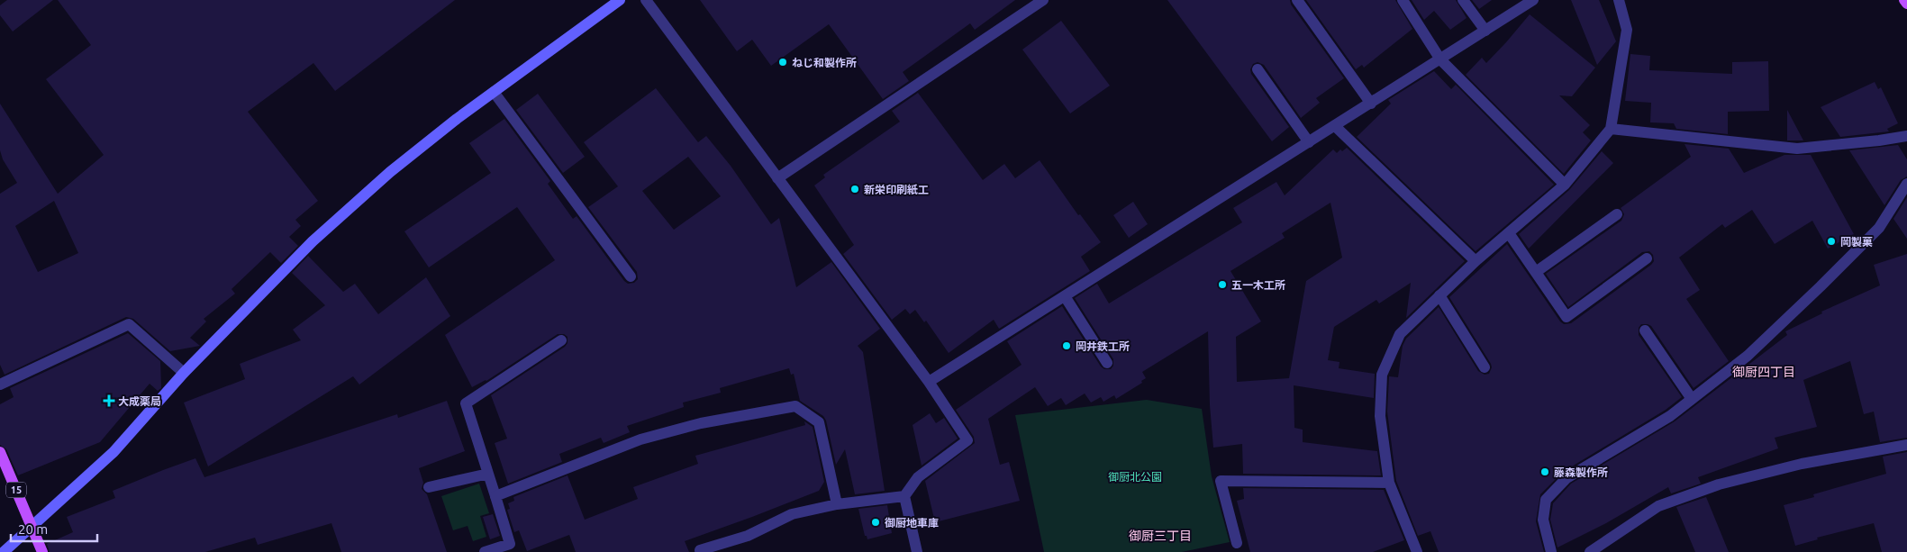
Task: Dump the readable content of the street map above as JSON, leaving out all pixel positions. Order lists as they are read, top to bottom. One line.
{"streets":{"main road":["15"]},"districts":["御厨四丁目","御厨三丁目"],"parks":["御厨北公園"],"places":{"other":["ねじ和製作所","新栄印刷紙工","岡製菓","五一木工所","岡井鉄工所","藤森製作所","御厨地車庫"],"health":["大成薬局"]},"scale_bar":"20 m"}
